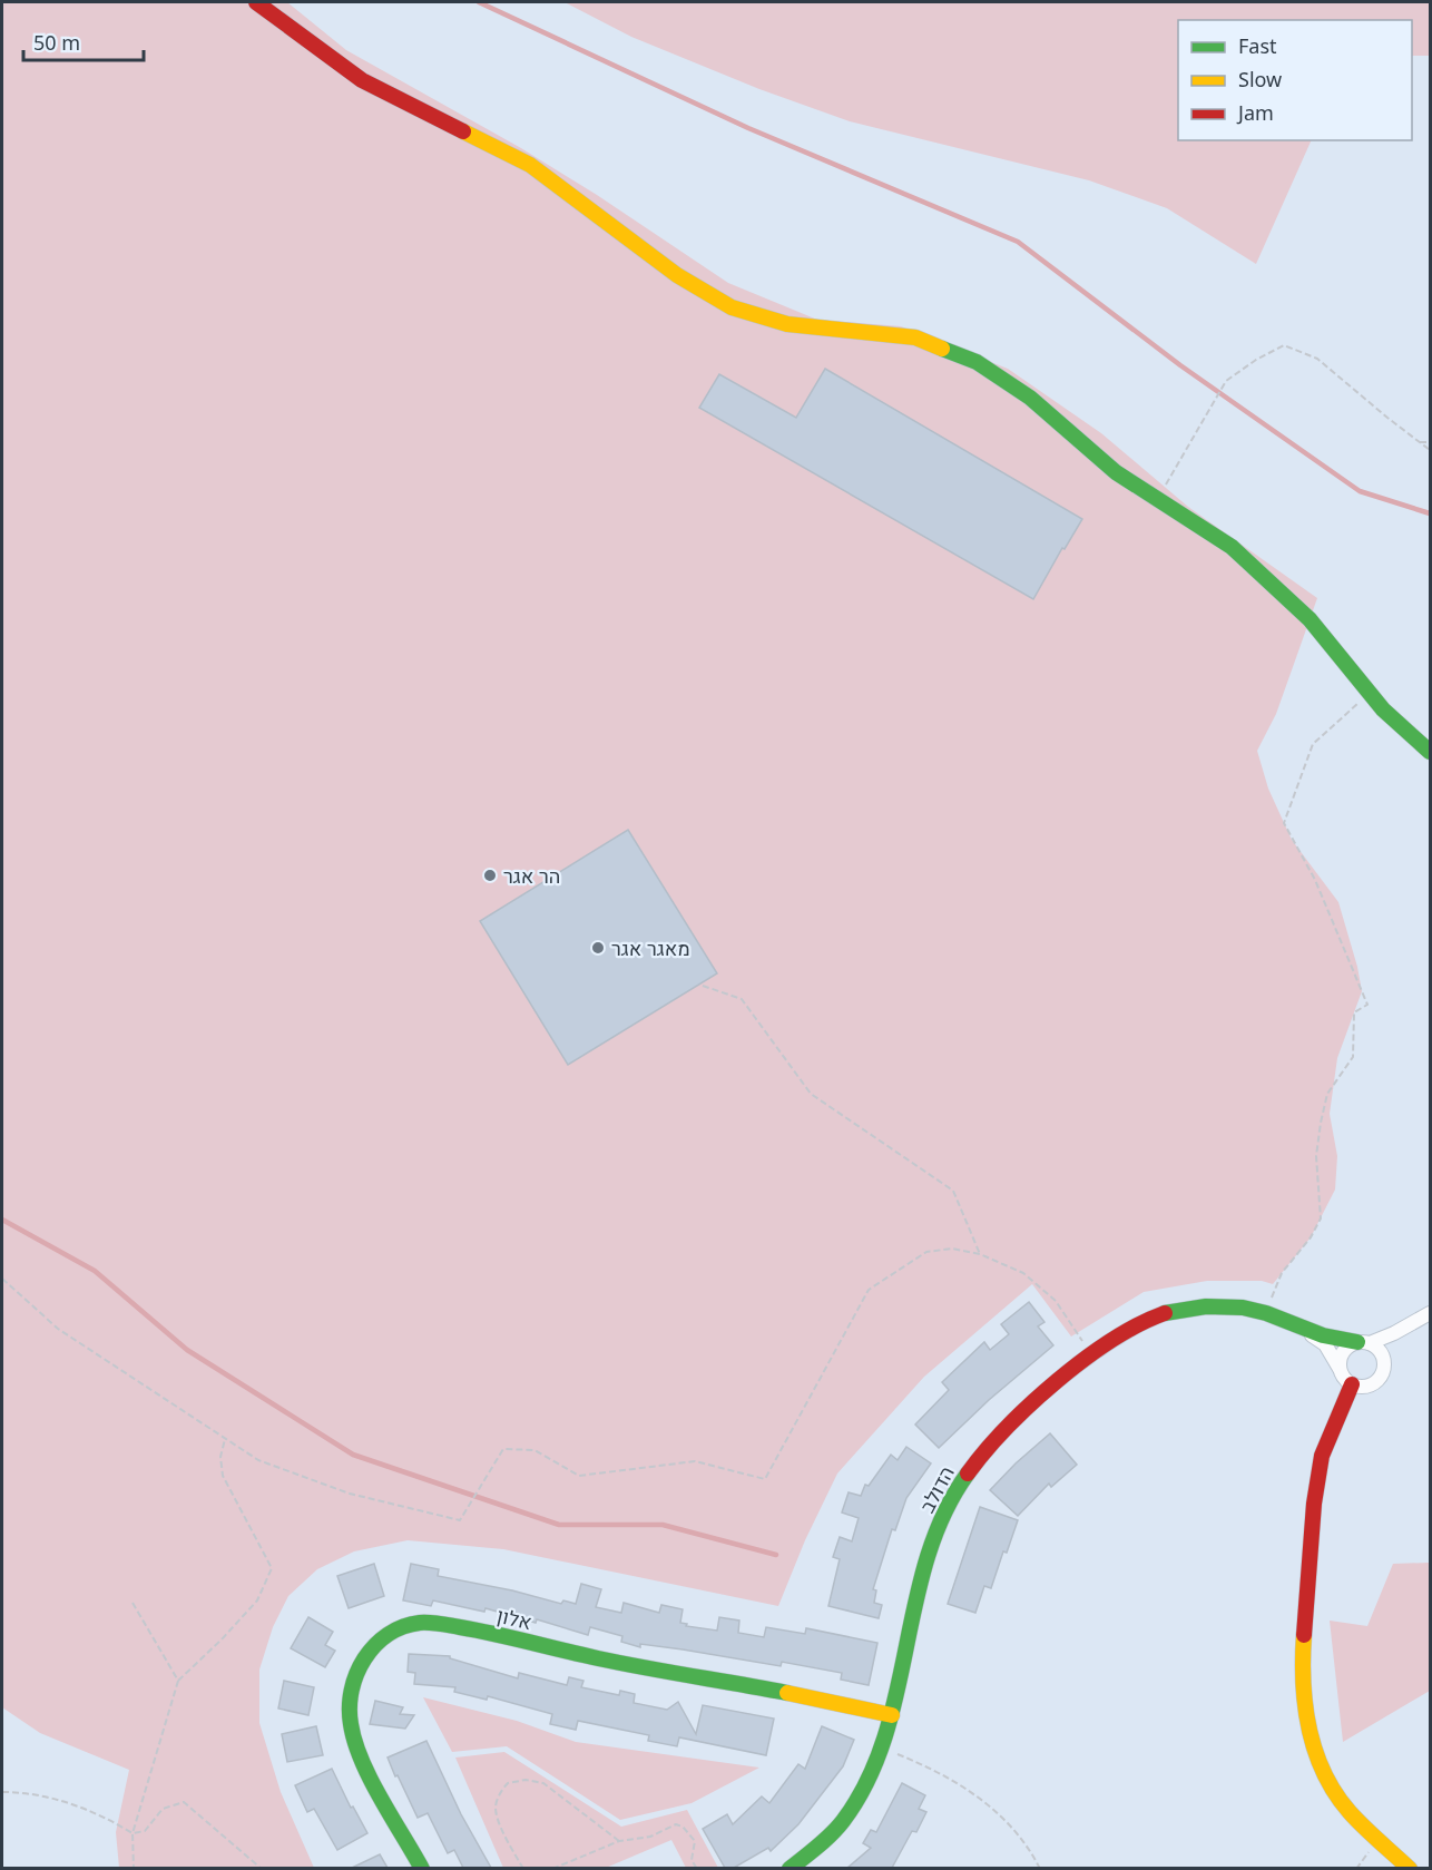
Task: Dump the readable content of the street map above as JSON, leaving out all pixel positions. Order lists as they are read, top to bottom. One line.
{"streets":{"street":["הדולב","אלון"]},"crossings":[["הדולב","אלון"]],"places":["הר אגר","מאגר אגר"],"legend":["Fast","Slow","Jam"],"scale_bar":"50 m"}
